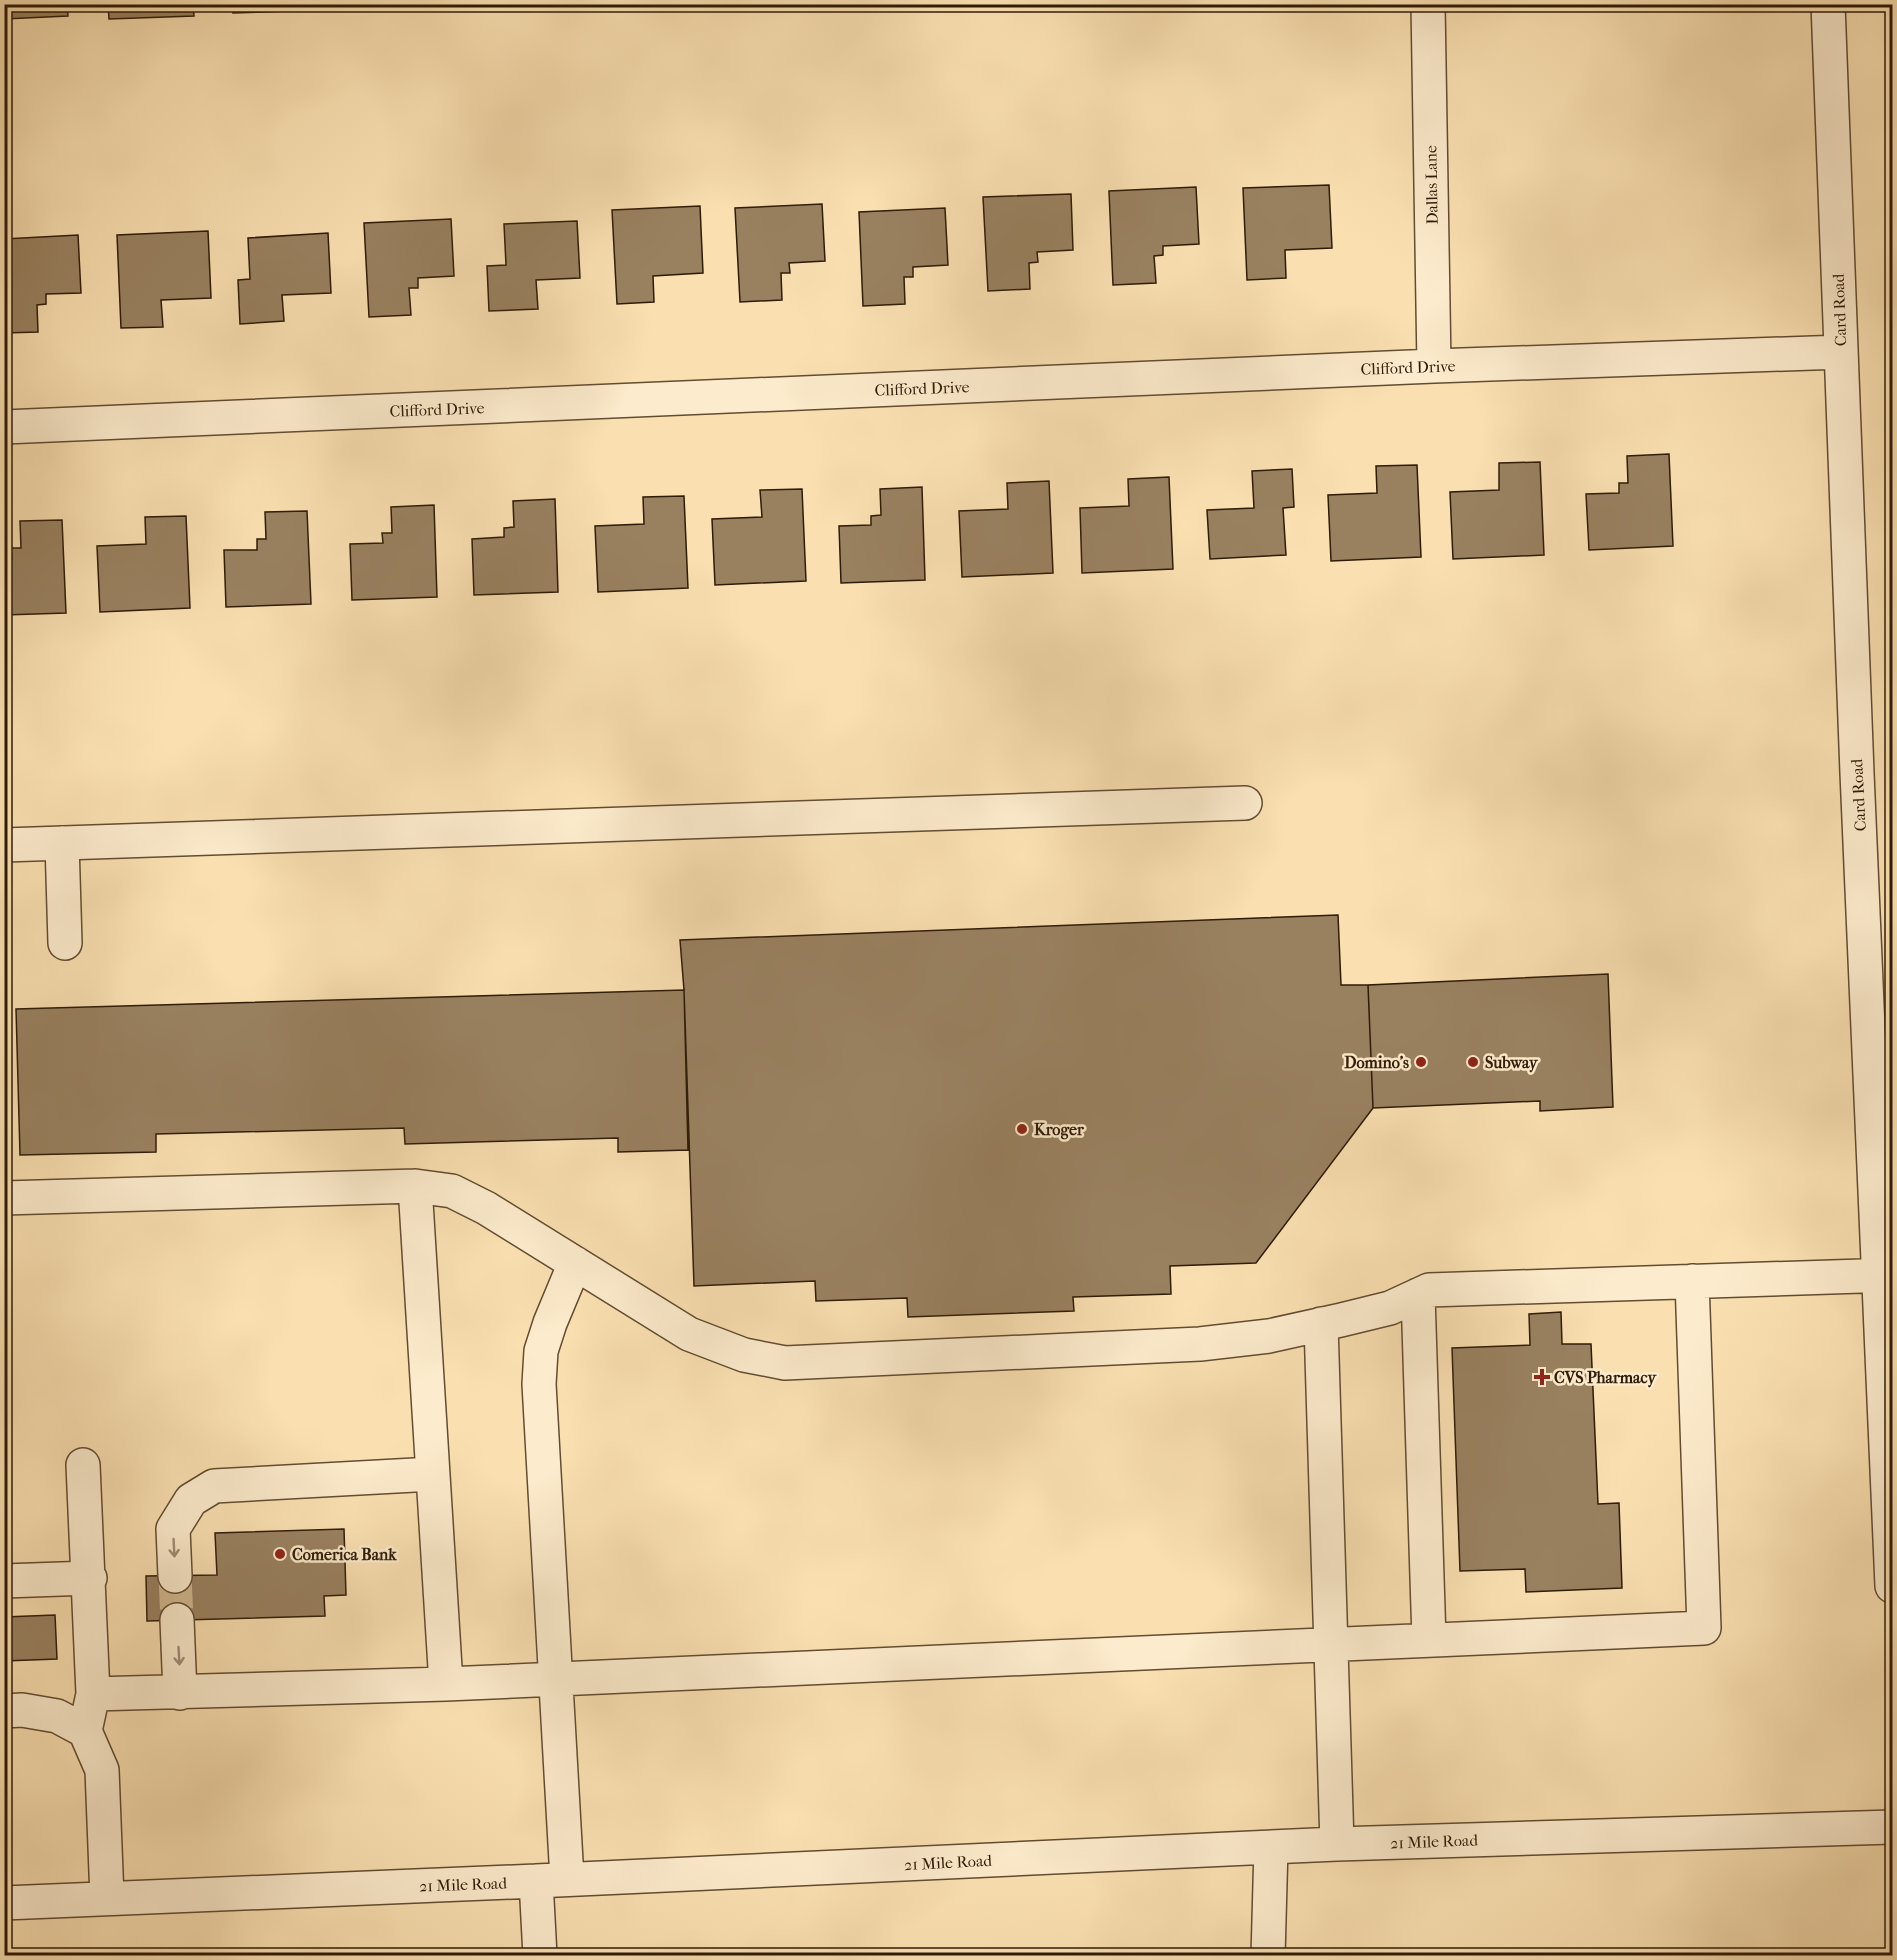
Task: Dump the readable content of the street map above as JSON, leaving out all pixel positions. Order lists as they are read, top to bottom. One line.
{"streets":{"street":["Dallas Lane","Card Road","Clifford Drive","21 Mile Road"]},"crossings":[["Dallas Lane","Clifford Drive"],["Card Road","Clifford Drive"]],"places":{"other":["Domino's","Subway","Kroger","Comerica Bank"],"health":["CVS Pharmacy"]}}
